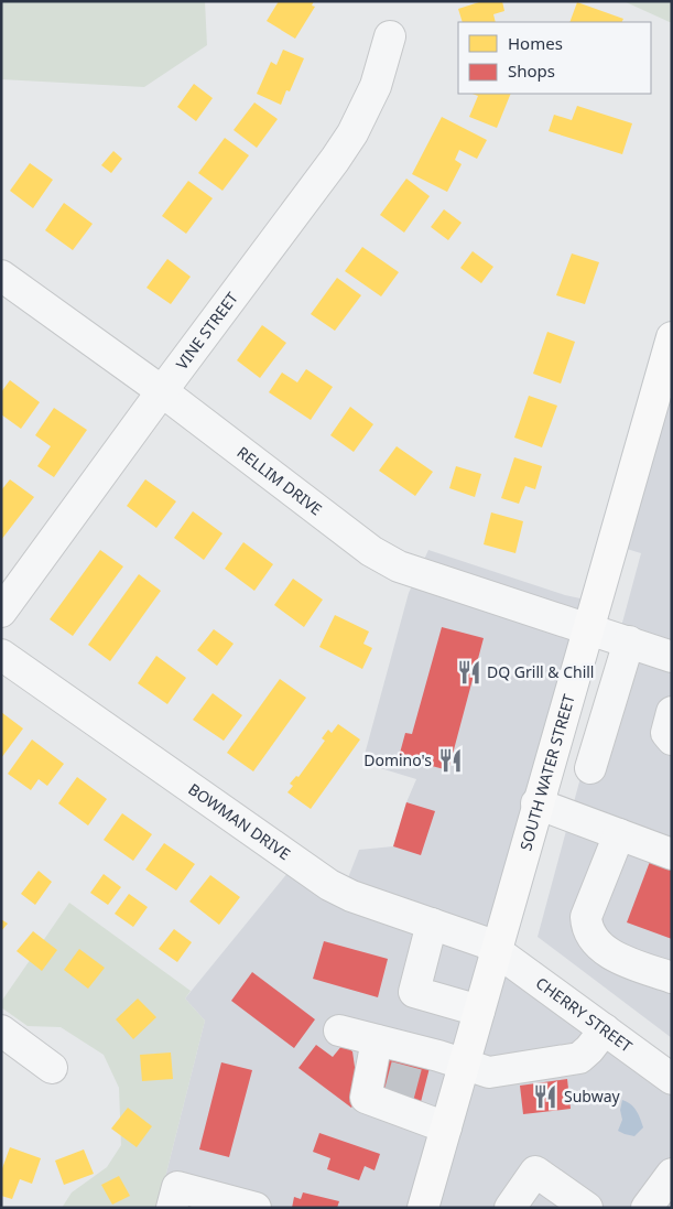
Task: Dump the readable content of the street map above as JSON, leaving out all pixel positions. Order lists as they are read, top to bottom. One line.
{"streets":{"main road":["SOUTH WATER STREET"],"street":["VINE STREET","RELLIM DRIVE","BOWMAN DRIVE","CHERRY STREET"]},"crossings":[["VINE STREET","RELLIM DRIVE"],["RELLIM DRIVE","SOUTH WATER STREET"],["SOUTH WATER STREET","BOWMAN DRIVE"],["SOUTH WATER STREET","CHERRY STREET"],["BOWMAN DRIVE","CHERRY STREET"]],"places":{"restaurant":["DQ Grill & Chill","Domino's","Subway"]},"legend":["Homes","Shops"]}
